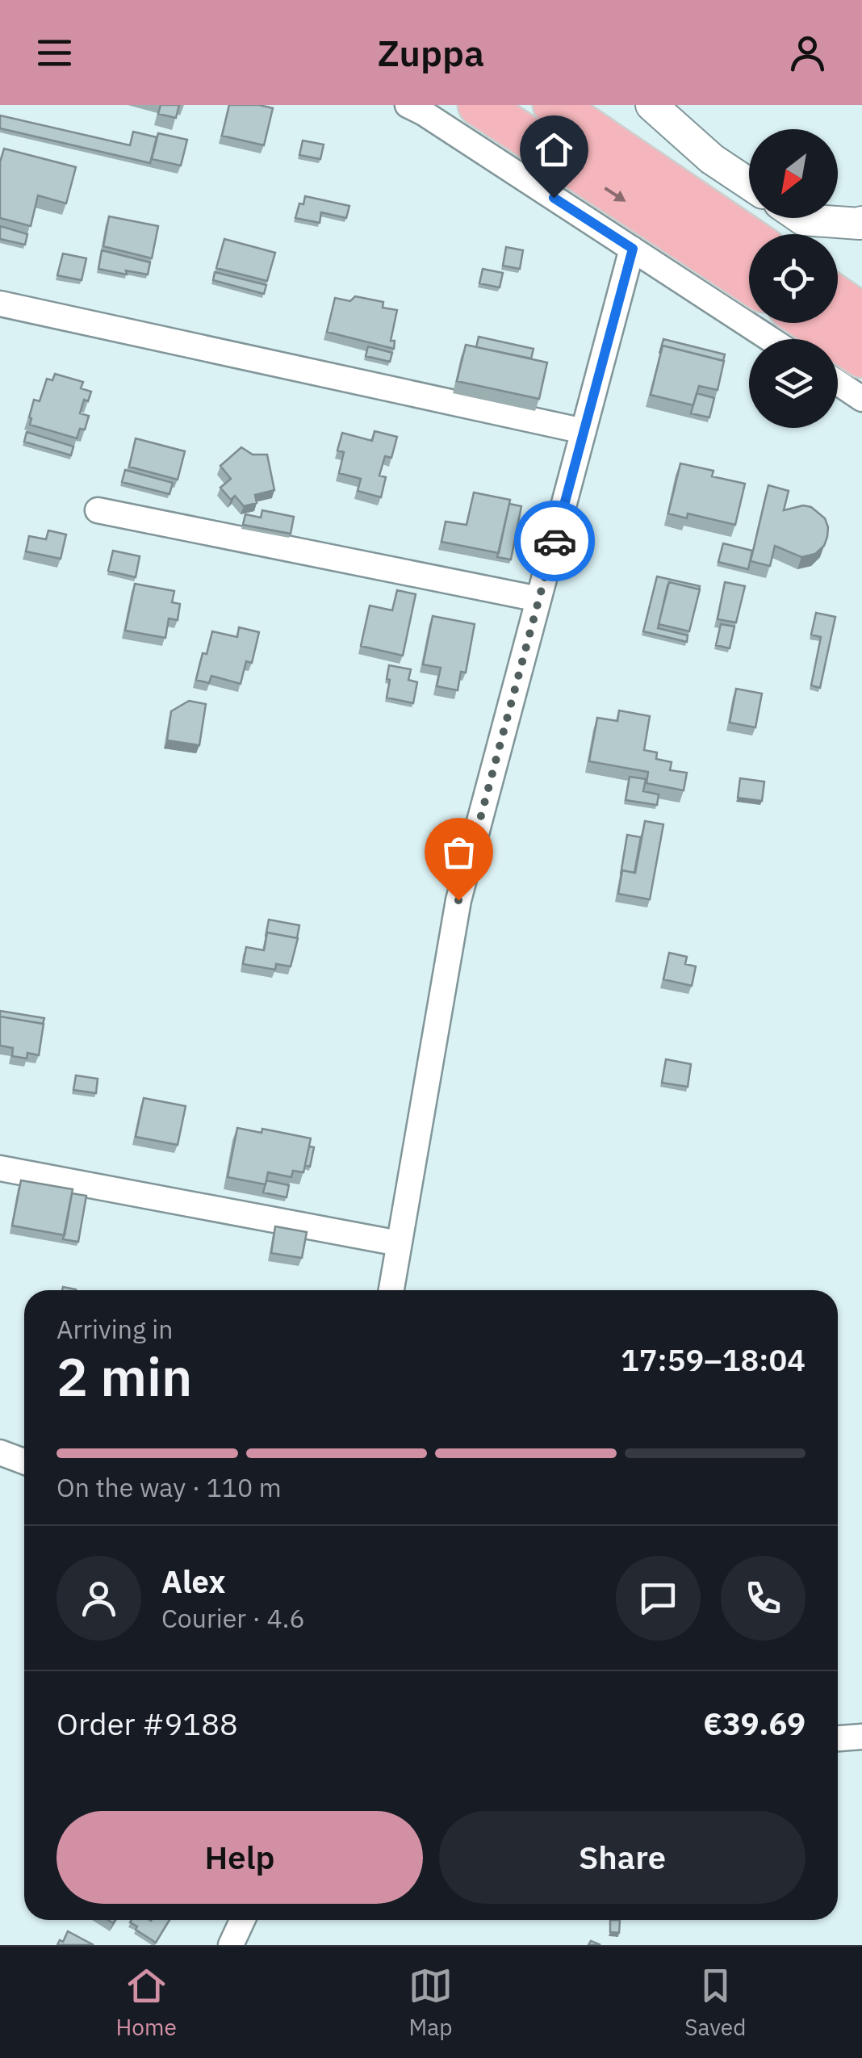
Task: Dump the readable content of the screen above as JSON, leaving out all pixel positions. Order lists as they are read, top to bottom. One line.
{"north":"bottom left","page":{"header":"Zuppa","heading":["2 min","Arriving in","17:59–18:04"],"panel":["Alex","Courier · 4.6","Order #9188","€39.69"],"bar":"On the way · 110 m","buttons":["Help","Share"],"tabs":["Home","Map","Saved"]}}
